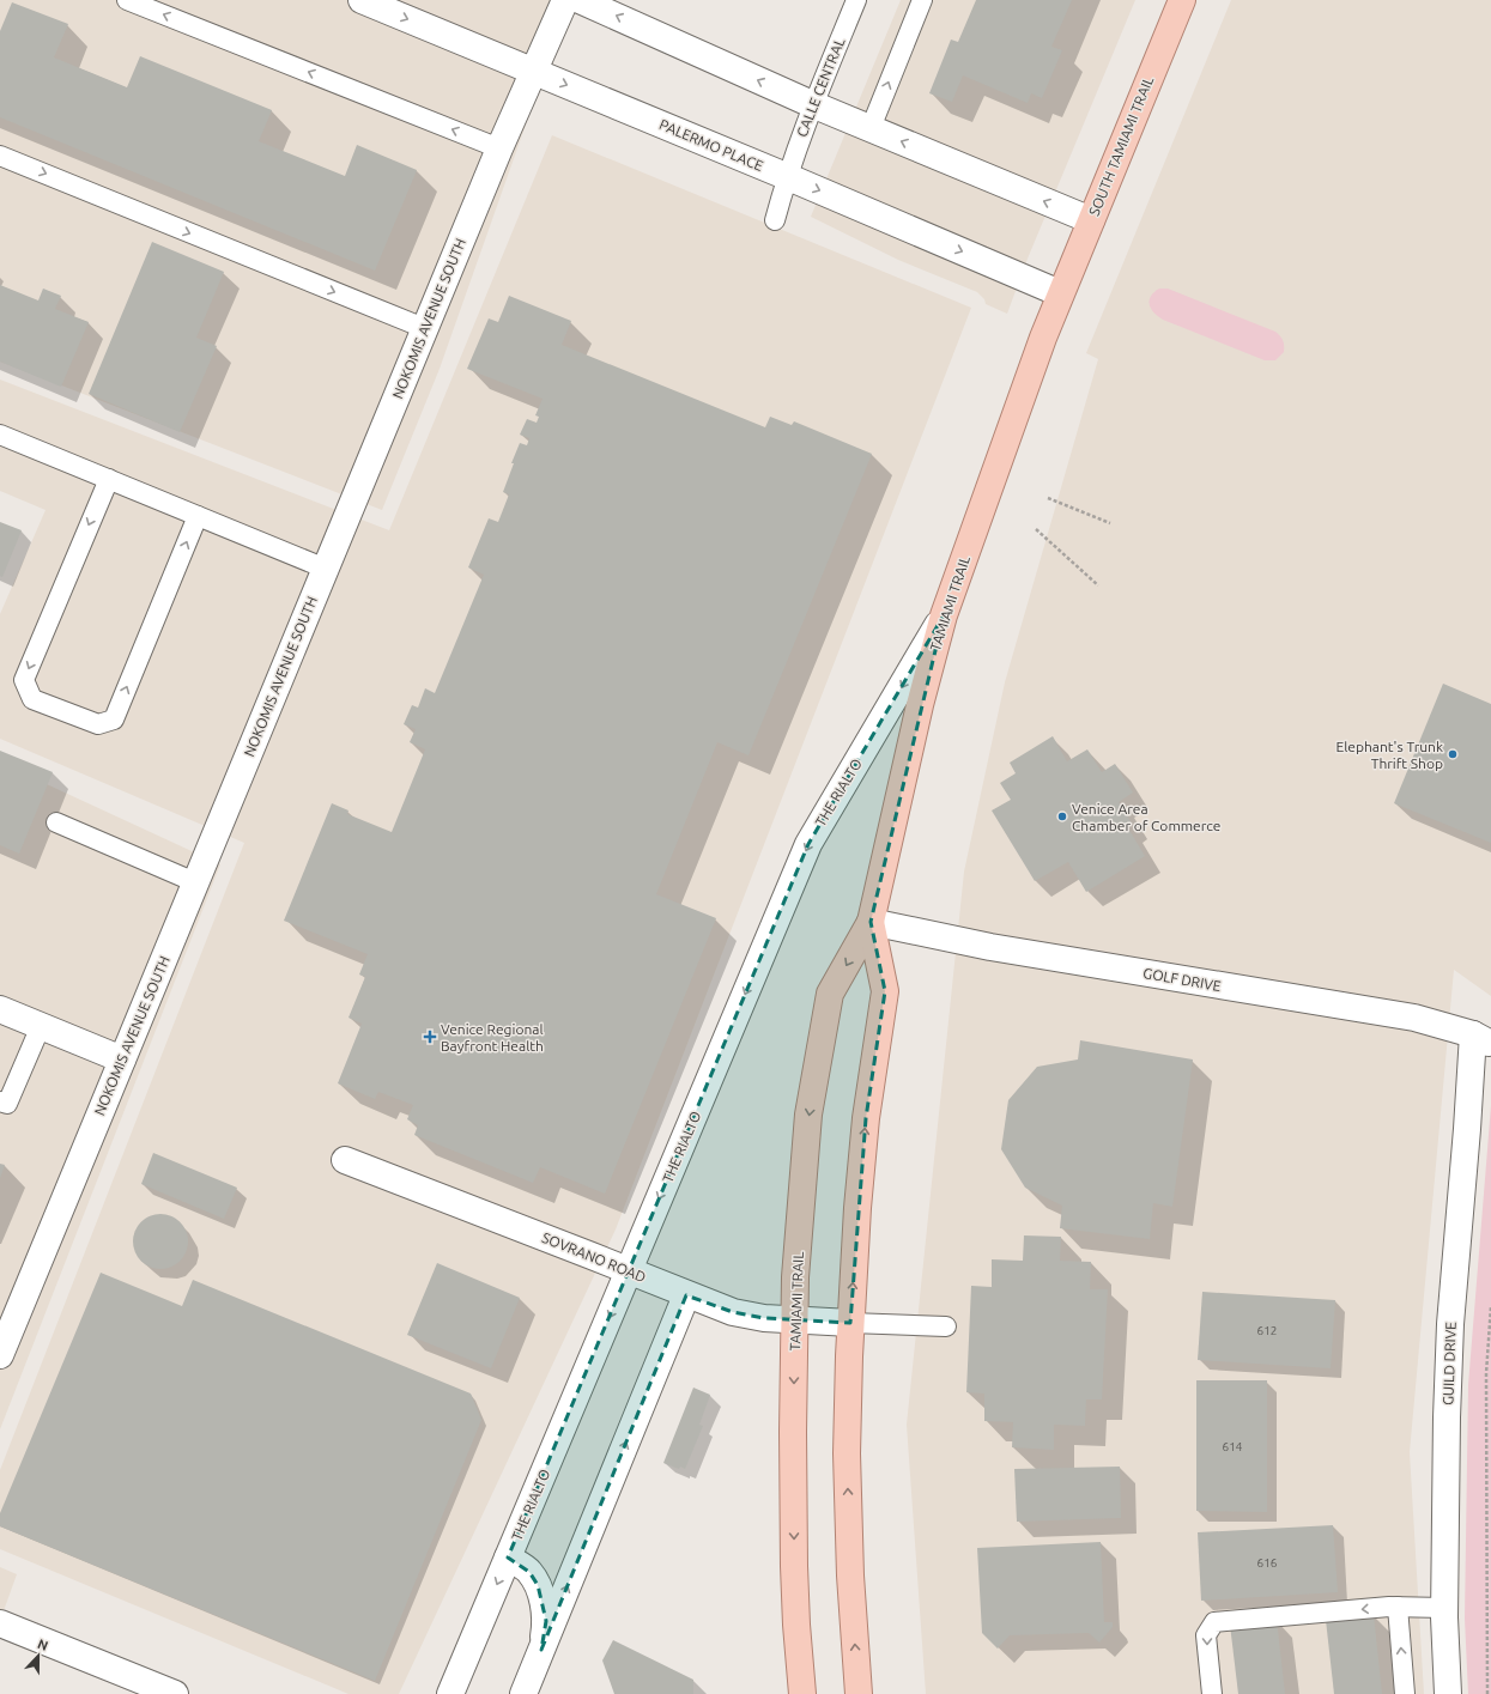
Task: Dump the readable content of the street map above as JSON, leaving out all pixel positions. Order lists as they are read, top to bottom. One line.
{"streets":{"main road":["SOUTH TAMIAMI TRAIL","TAMIAMI TRAIL"],"street":["PALERMO PLACE","NOKOMIS AVENUE SOUTH","THE RIALTO","GOLF DRIVE","SOVRANO ROAD","GUILD DRIVE"],"lane":["CALLE CENTRAL"]},"crossings":[["CALLE CENTRAL","PALERMO PLACE"],["PALERMO PLACE","SOUTH TAMIAMI TRAIL"],["PALERMO PLACE","NOKOMIS AVENUE SOUTH"],["PALERMO PLACE","TAMIAMI TRAIL"],["SOUTH TAMIAMI TRAIL","TAMIAMI TRAIL"],["TAMIAMI TRAIL","THE RIALTO"],["TAMIAMI TRAIL","GOLF DRIVE"],["TAMIAMI TRAIL","SOVRANO ROAD"],["THE RIALTO","SOVRANO ROAD"],["GOLF DRIVE","GUILD DRIVE"]],"places":{"other":["Elephant's Trunk Thrift Shop","Venice Area Chamber of Commerce"],"health":["Venice Regional Bayfront Health"]},"house_numbers":["612","614","616"],"north":"top"}
